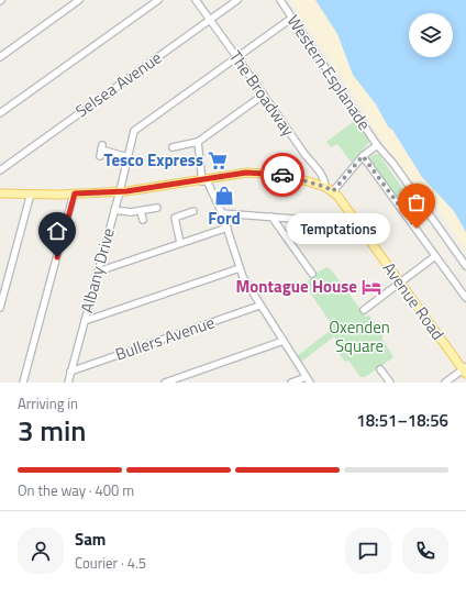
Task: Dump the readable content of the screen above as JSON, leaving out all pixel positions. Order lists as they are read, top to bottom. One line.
{"streets":{"main road":["Avenue Road"],"street":["Western Esplanade","Selsea Avenue","The Broadway","Albany Drive","Bullers Avenue"]},"crossings":[["Western Esplanade","Albany Drive"],["Selsea Avenue","The Broadway"],["The Broadway","Albany Drive"],["Albany Drive","Bullers Avenue"]],"parks":["Oxenden Square"],"places":{"supermarket":["Tesco Express"],"shop":["Ford"],"other":["Temptations"],"hotel":["Montague House"]},"page":{"bubble":"Temptations","heading":["3 min","Arriving in","18:51–18:56"],"panel":["Sam","Courier · 4.5"],"bar":"On the way · 400 m"}}
